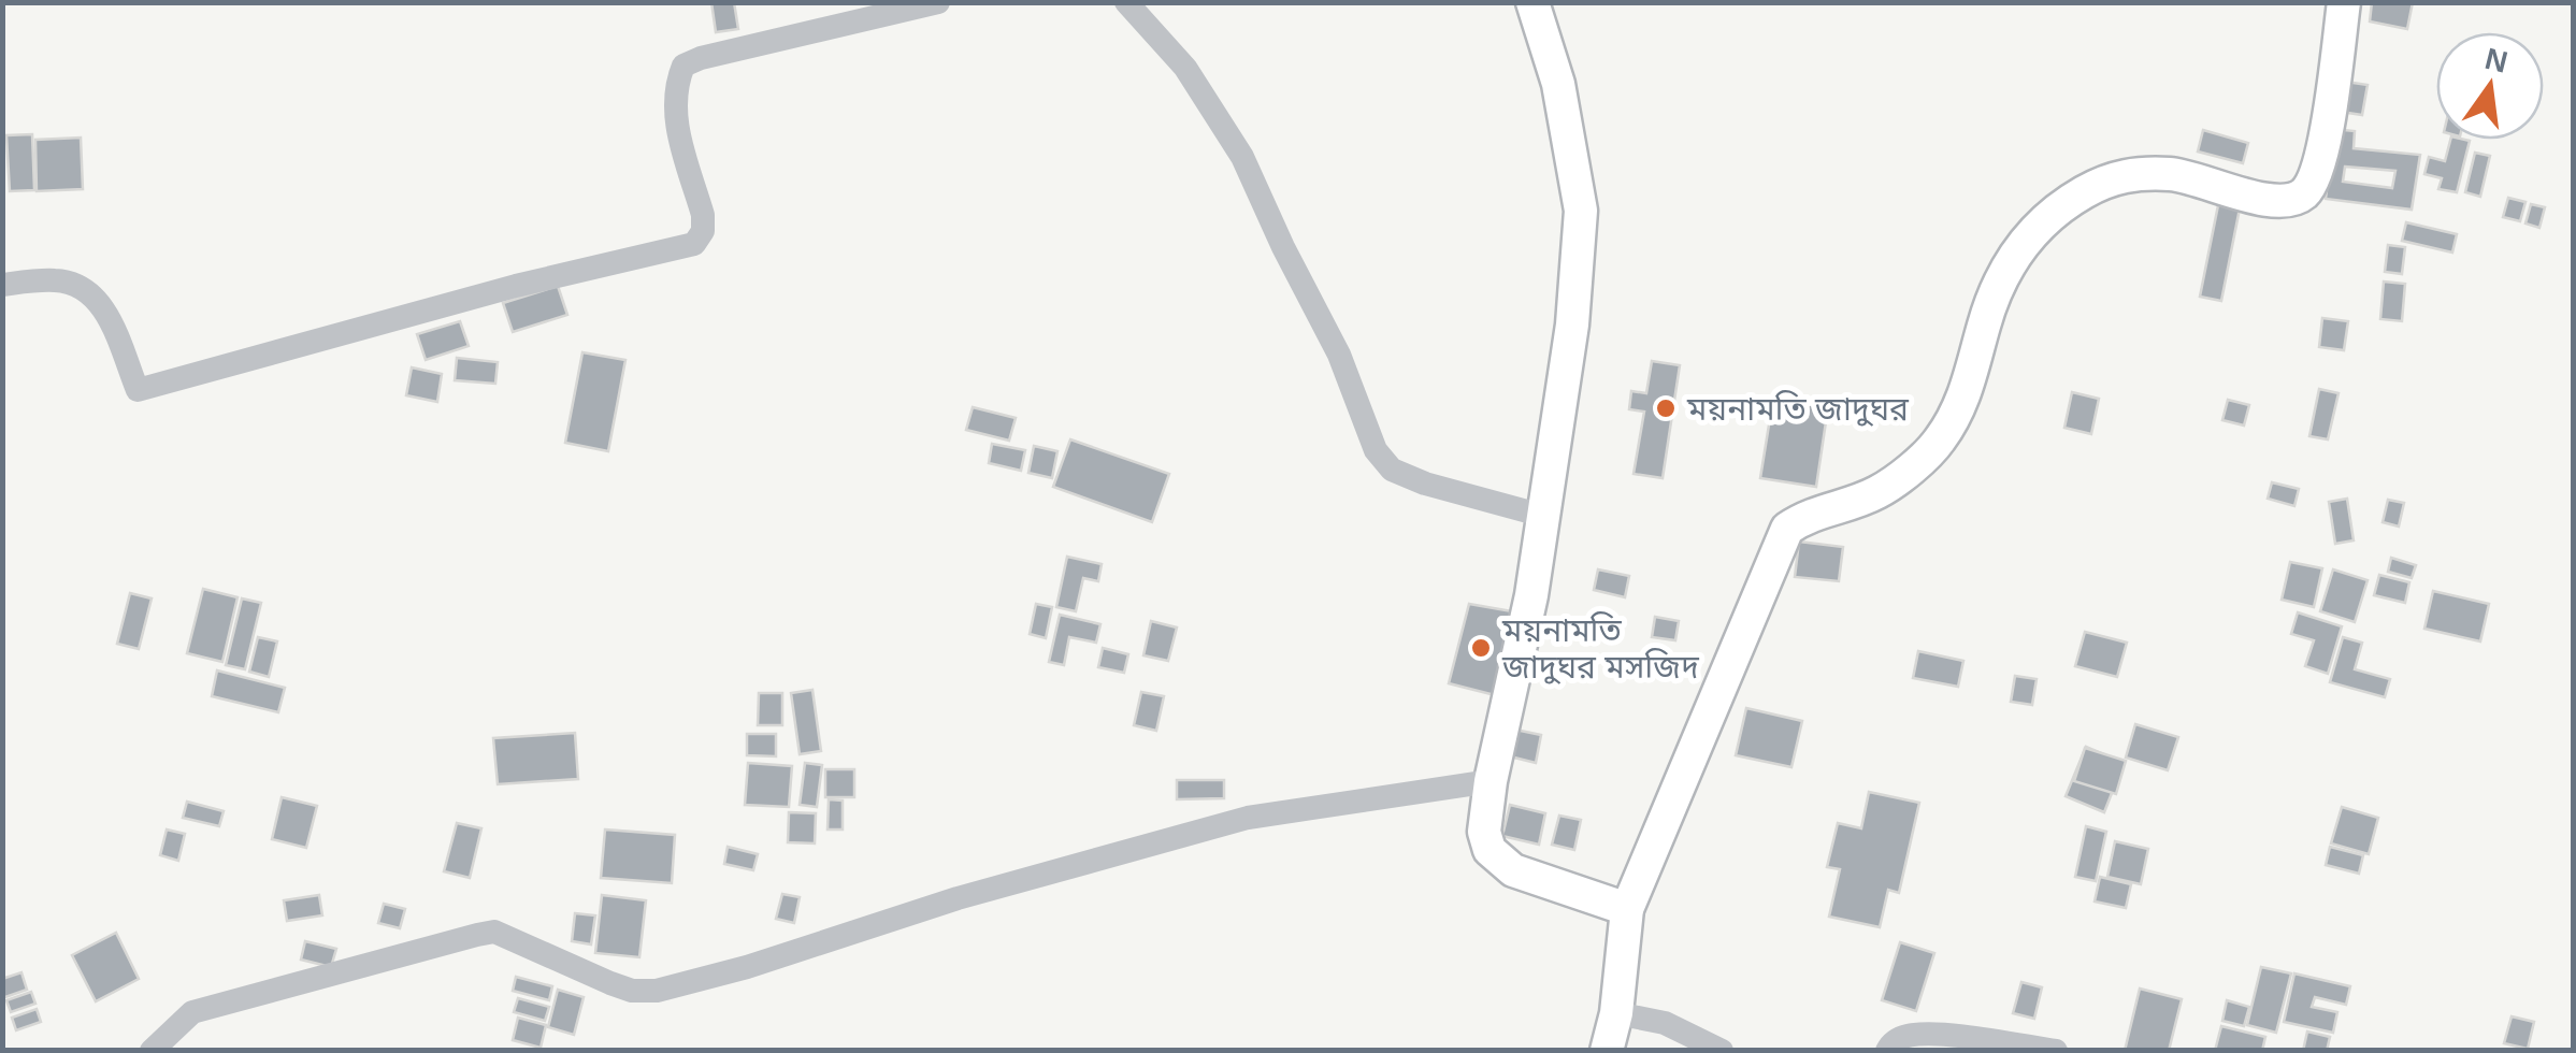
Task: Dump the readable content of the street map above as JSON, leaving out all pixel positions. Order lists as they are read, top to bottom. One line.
{"places":["ময়নামতি জাদুঘর","ময়নামতি জাদুঘর মসজিদ"],"north":"top"}
